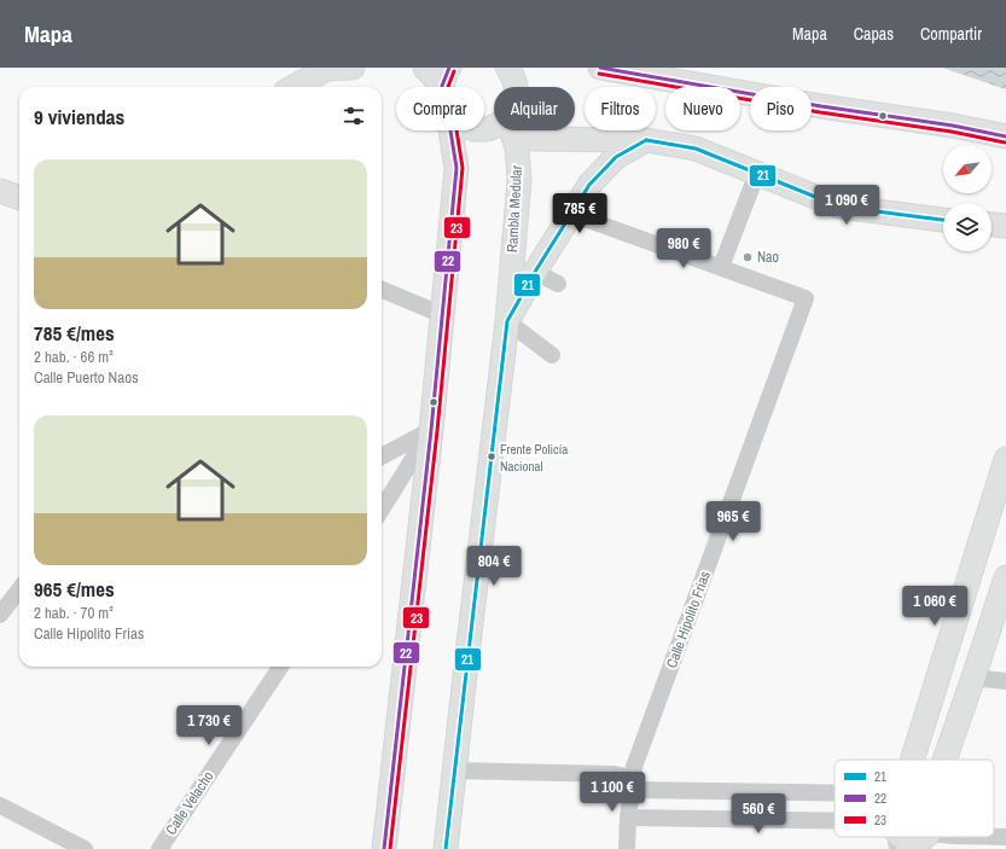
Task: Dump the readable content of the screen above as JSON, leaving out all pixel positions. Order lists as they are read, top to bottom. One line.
{"streets":{"main road":["Rambla Medular"],"street":["Calle Hipolito Frias","Calle Velacho"]},"places":["Nao","Frente Policía Nacional"],"lines":["transit line 22","transit line 23","transit line 21"],"legend":["21","22","23"],"north":"bottom left","page":{"header":"Mapa","nav":["Mapa","Capas","Compartir"],"chip":["Comprar","Alquilar","Filtros","Nuevo","Piso"],"heading":"9 viviendas","list":[{"name":"785 €/mes","note":"2 hab. · 66 m² · Calle Puerto Naos"},{"name":"965 €/mes","note":"2 hab. · 70 m² · Calle Hipolito Frias"}],"price":["1 090 €","785 €","980 €","965 €","804 €","1 060 €","1 730 €","1 100 €","560 €"]}}
